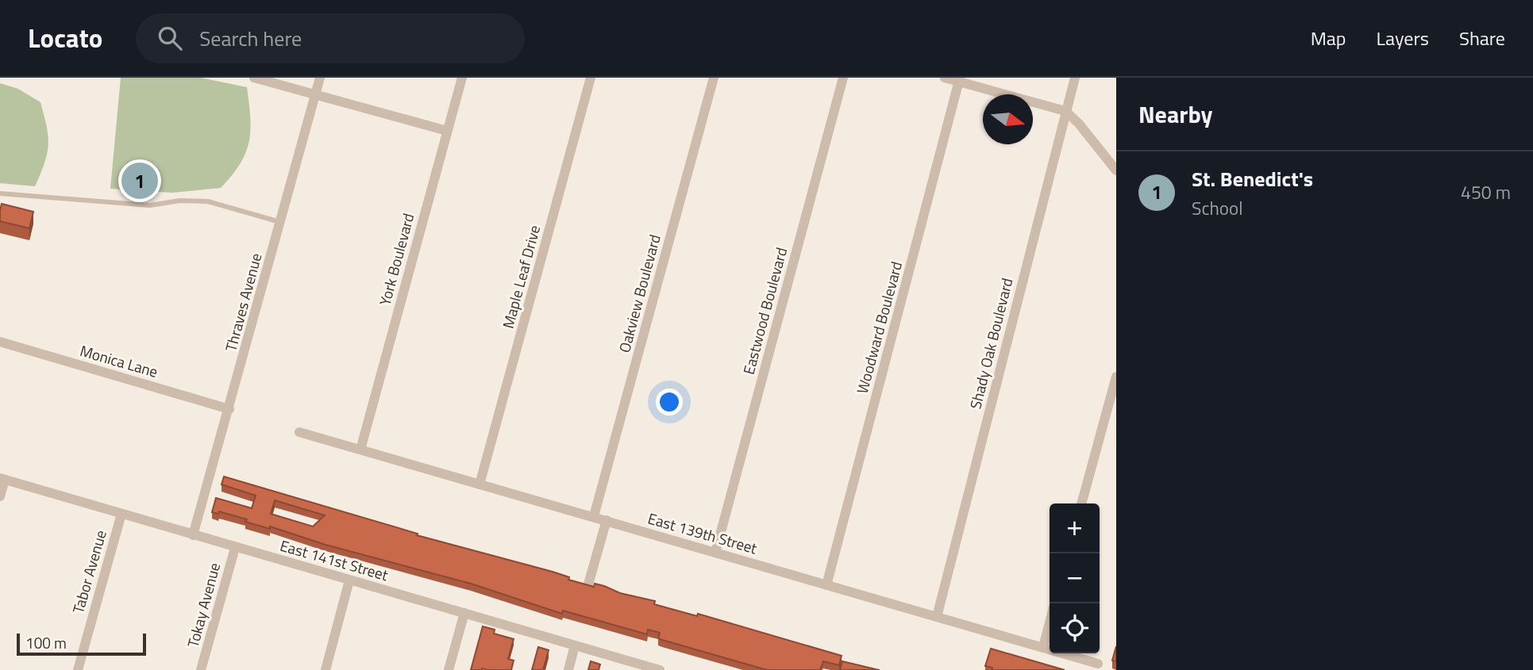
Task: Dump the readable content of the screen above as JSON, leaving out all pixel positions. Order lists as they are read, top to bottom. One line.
{"streets":{"street":["York Boulevard","Maple Leaf Drive","Oakview Boulevard","Thraves Avenue","Eastwood Boulevard","Woodward Boulevard","Shady Oak Boulevard","Monica Lane","East 139th Street","East 141st Street","Tabor Avenue","Tokay Avenue"]},"crossings":[["York Boulevard","East 139th Street"],["Maple Leaf Drive","East 139th Street"],["Oakview Boulevard","East 139th Street"],["Thraves Avenue","Monica Lane"],["Thraves Avenue","East 141st Street"],["Eastwood Boulevard","East 139th Street"],["Woodward Boulevard","East 139th Street"],["Shady Oak Boulevard","East 139th Street"],["East 141st Street","Tabor Avenue"],["East 141st Street","Tokay Avenue"]],"scale_bar":"100 m","north":"right","page":{"header":"Locato","search":"Search here","nav":["Map","Layers","Share"],"heading":"Nearby","list":[{"mark":"1","name":"St. Benedict's","note":"School","value":"450 m"}],"pins":"1","map_buttons":["+","−"],"scale":"100 m"}}
